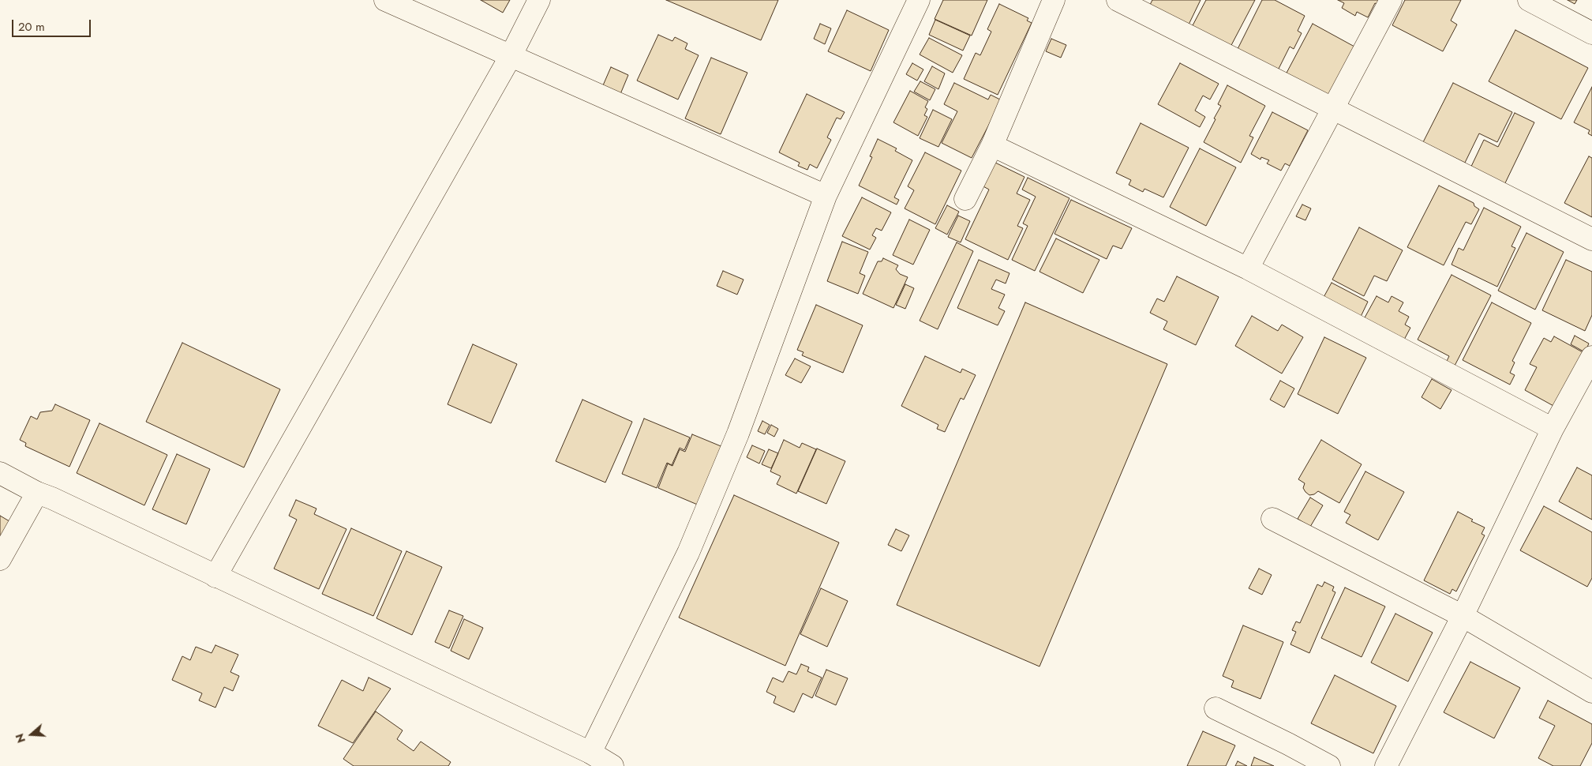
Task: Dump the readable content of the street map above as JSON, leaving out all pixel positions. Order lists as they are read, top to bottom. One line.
{"scale_bar":"20 m","north":"left"}
